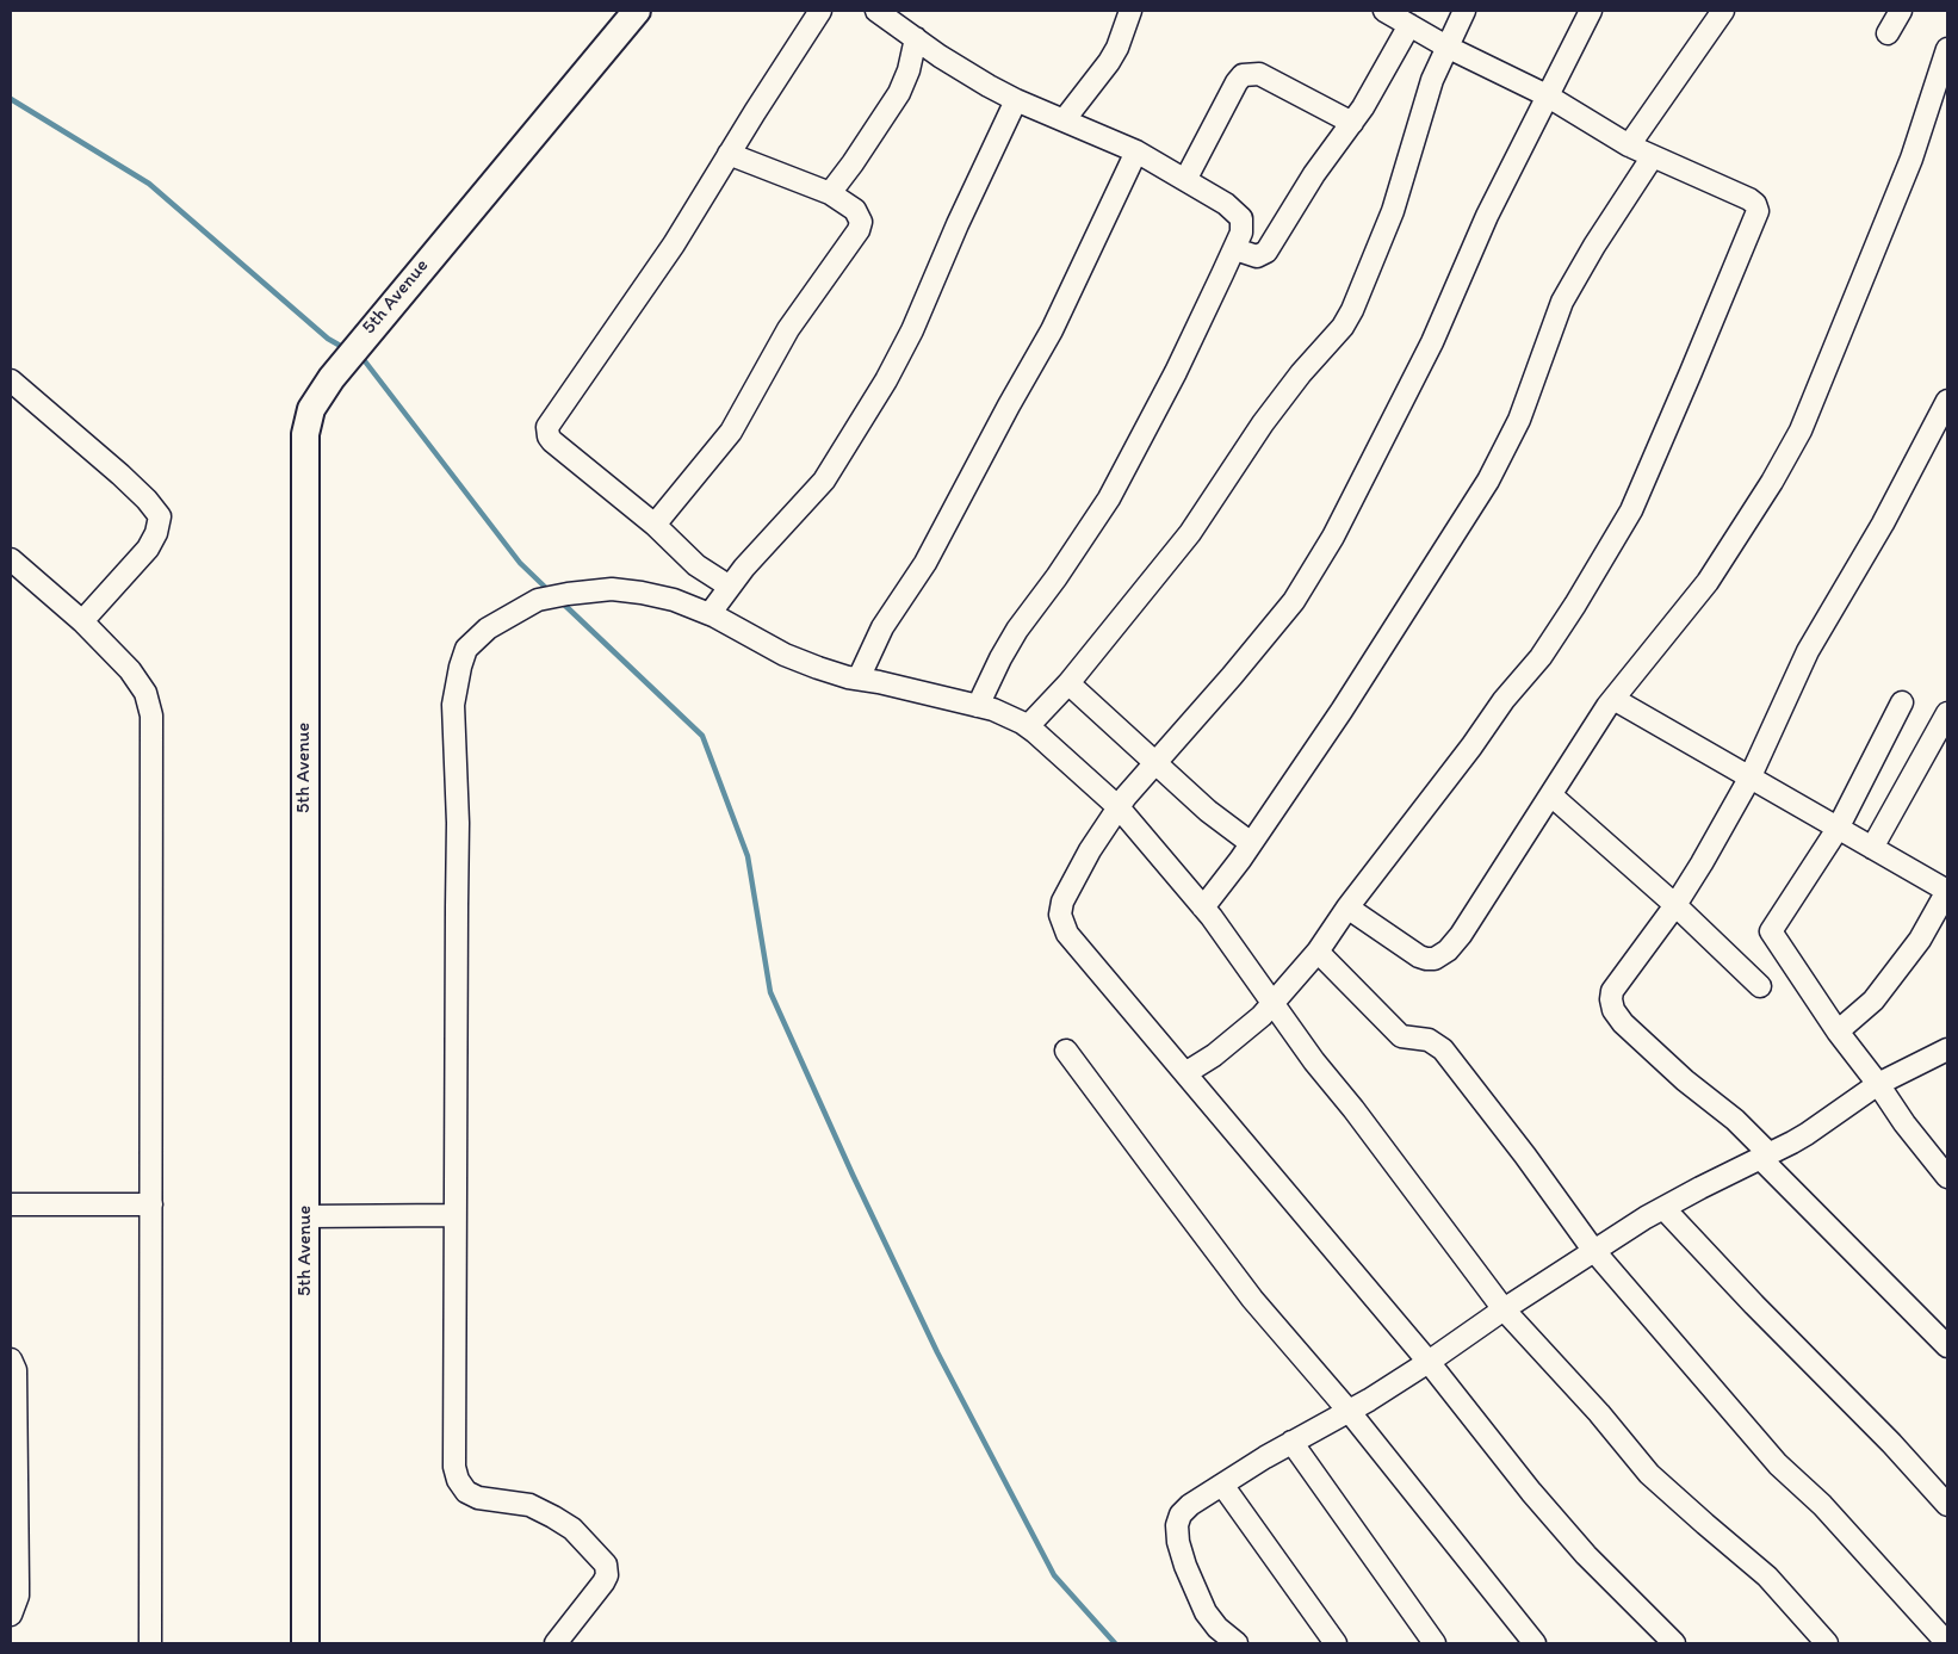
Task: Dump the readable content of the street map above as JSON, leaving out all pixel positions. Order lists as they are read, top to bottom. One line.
{"streets":{"street":["5th Avenue"]}}
